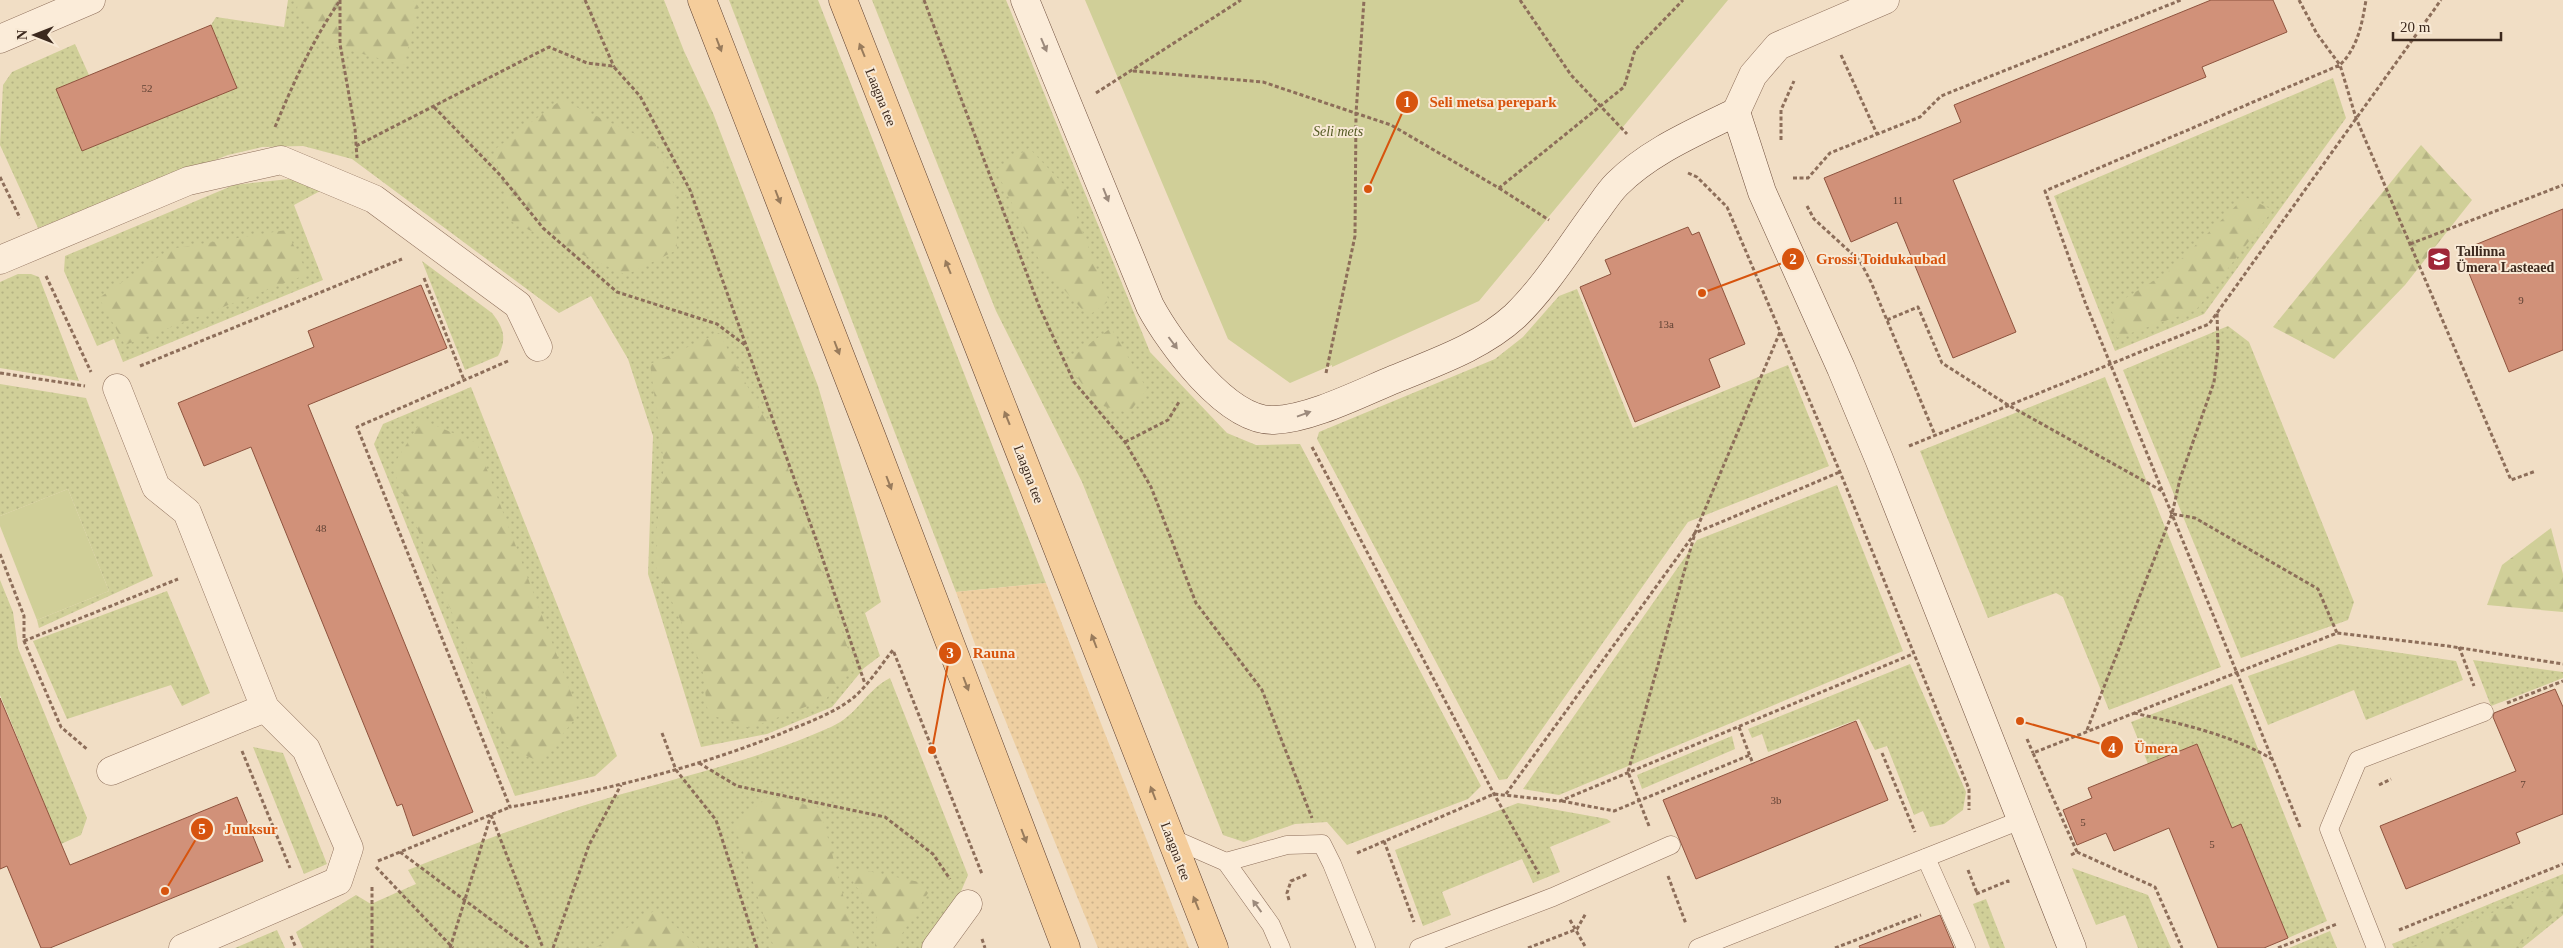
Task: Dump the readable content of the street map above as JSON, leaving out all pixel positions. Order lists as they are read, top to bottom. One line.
{"streets":{"main road":["Laagna tee"]},"parks":["Seli mets"],"places":{"other":["Seli metsa perepark","Grossi Toidukaubad","Ümera","Rauna","Juuksur"],"school or university":["Tallinna Ümera Lasteaed"]},"house_numbers":["52","11","9","13a","48","7","3b","5","5"],"scale_bar":"20 m","north":"left"}
